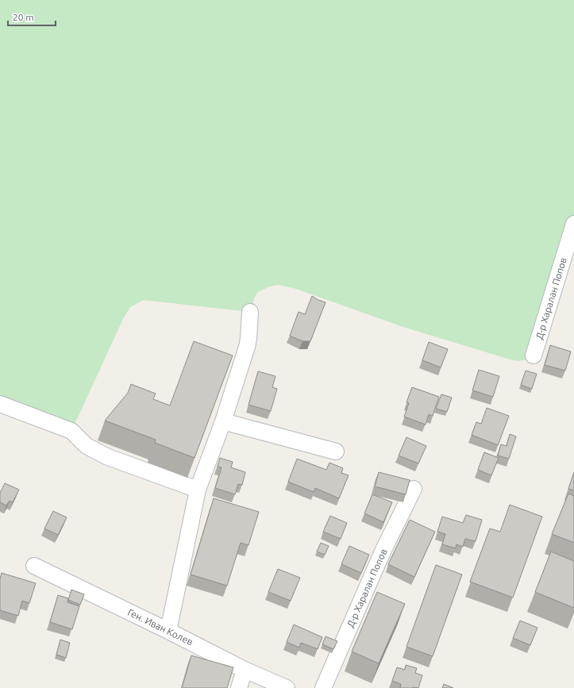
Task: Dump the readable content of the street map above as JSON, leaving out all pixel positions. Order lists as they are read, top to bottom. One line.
{"streets":{"street":["Д-р Харалан Попов","Ген. Иван Колев"]},"scale_bar":"20 m"}
